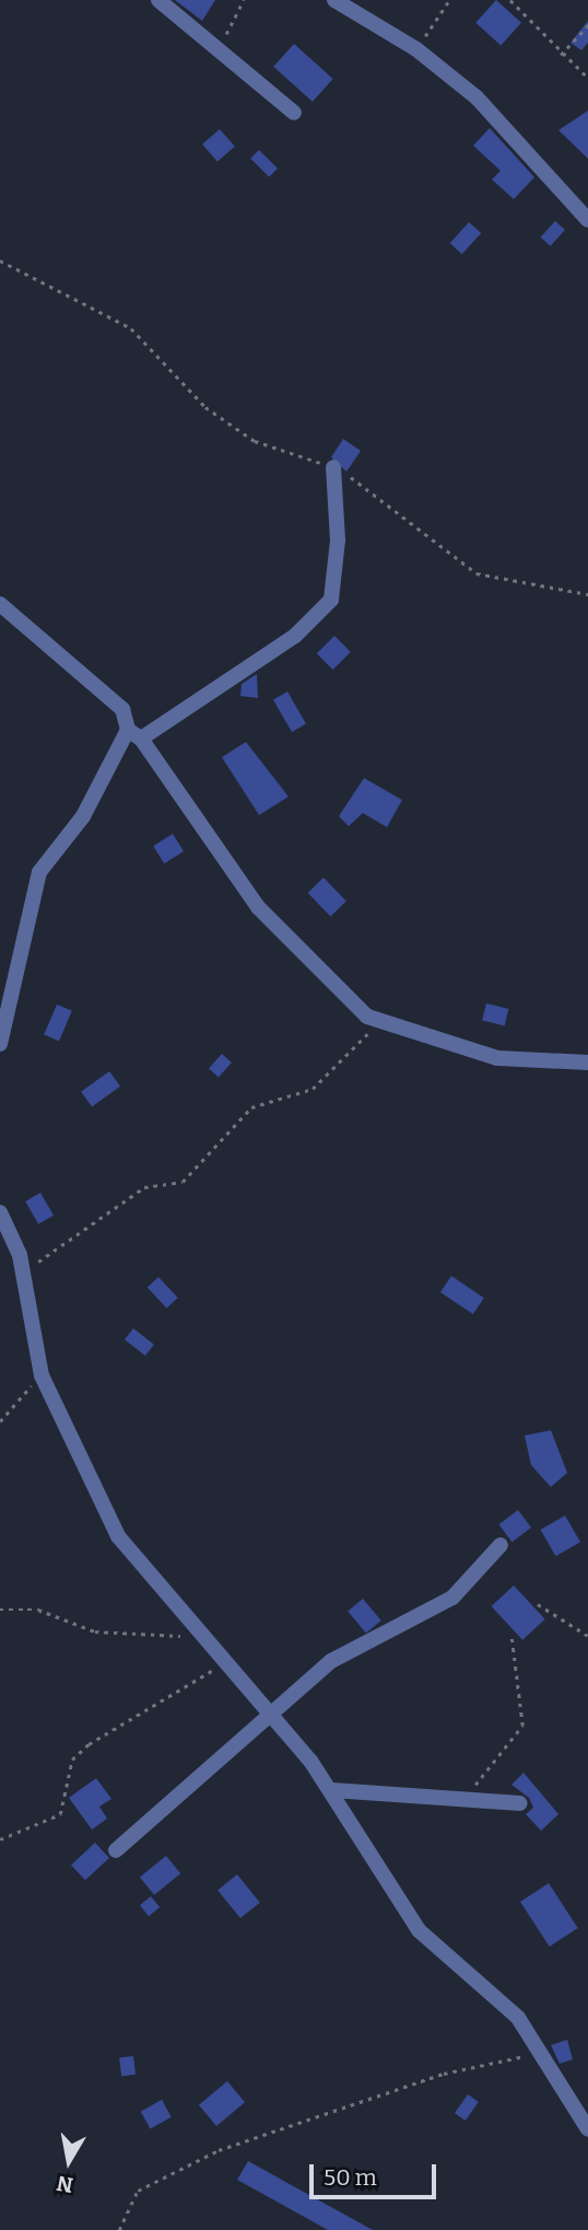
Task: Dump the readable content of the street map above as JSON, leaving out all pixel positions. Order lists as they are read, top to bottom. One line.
{"scale_bar":"50 m","north":"bottom"}
